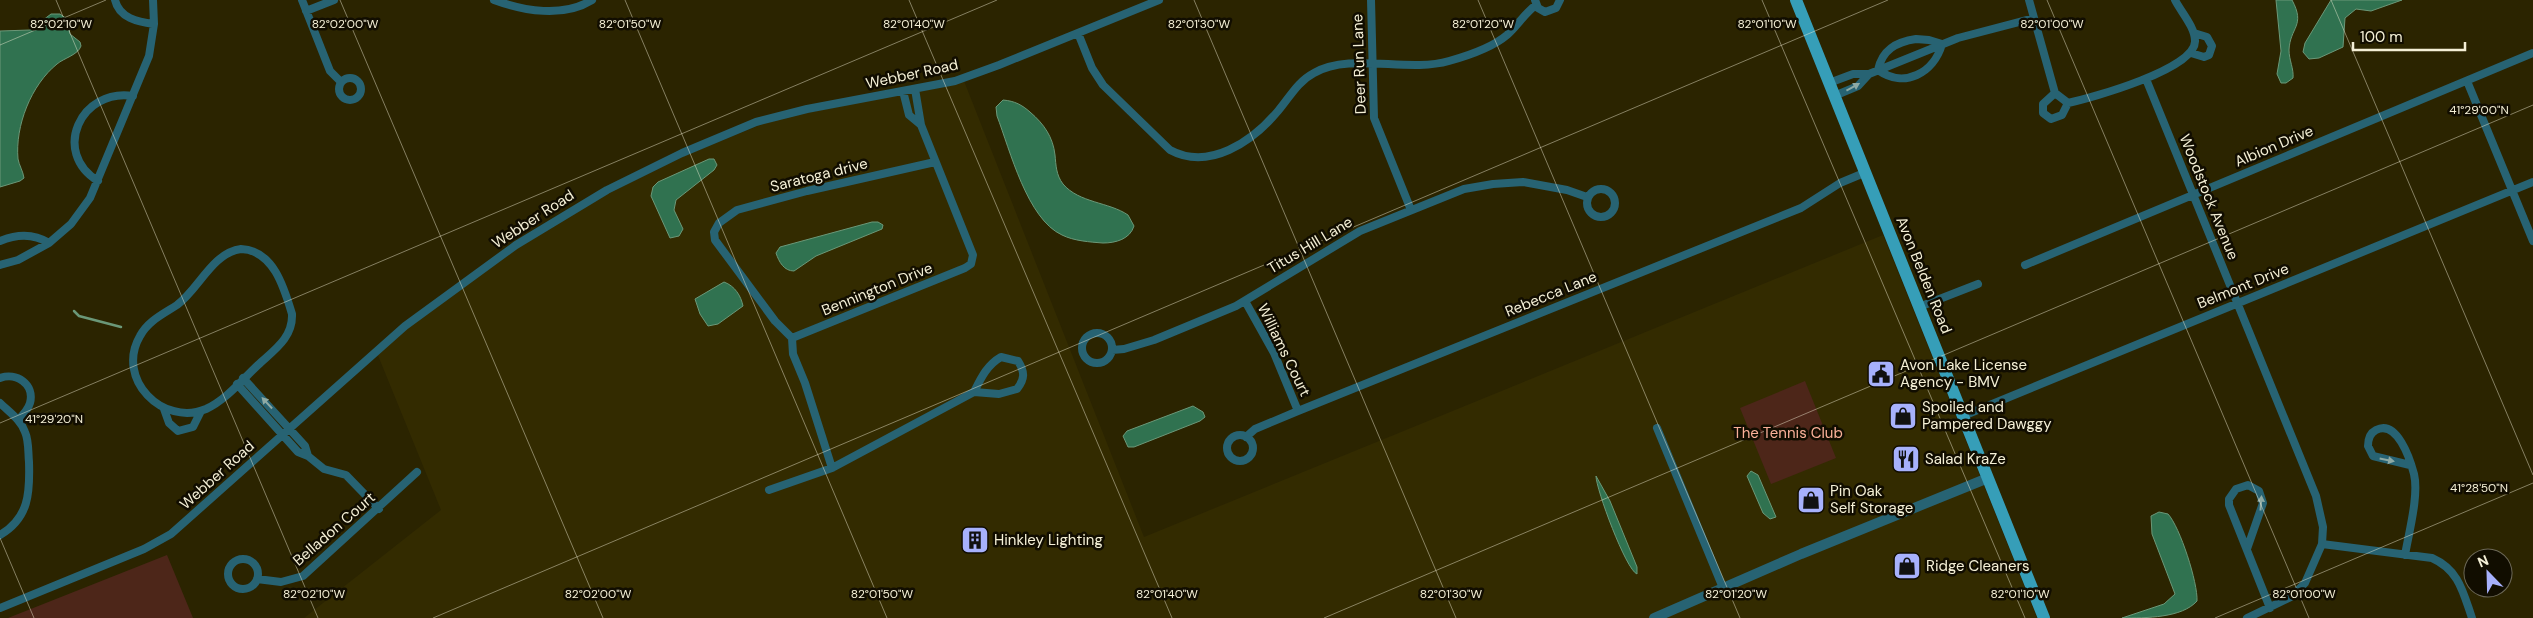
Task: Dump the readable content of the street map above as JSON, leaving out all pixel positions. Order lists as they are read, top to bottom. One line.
{"streets":{"main road":["Avon Belden Road"],"street":["Deer Run Lane","Webber Road","Albion Drive","Saratoga drive","Woodstock Avenue","Titus Hill Lane","Belmont Drive","Bennington Drive","Rebecca Lane","Williams Court","Belladon Court"]},"crossings":[["Deer Run Lane","Titus Hill Lane"],["Albion Drive","Woodstock Avenue"],["Saratoga drive","Bennington Drive"],["Woodstock Avenue","Belmont Drive"],["Titus Hill Lane","Williams Court"],["Avon Belden Road","Belmont Drive"],["Avon Belden Road","Rebecca Lane"],["Rebecca Lane","Williams Court"]],"parks":["The Tennis Club"],"places":{"public building":["Avon Lake License Agency - BMV"],"shop":["Spoiled and Pampered Dawggy","Pin Oak Self Storage","Ridge Cleaners"],"restaurant":["Salad KraZe"],"building":["Hinkley Lighting"]},"scale_bar":"100 m","north":"top left","coordinates":["82°02'10\"W","82°02'00\"W","82°01'50\"W","82°01'40\"W","82°01'30\"W","82°01'20\"W","82°01'10\"W","82°01'00\"W","41°29'00\"N","41°29'20\"N","41°28'50\"N"]}
